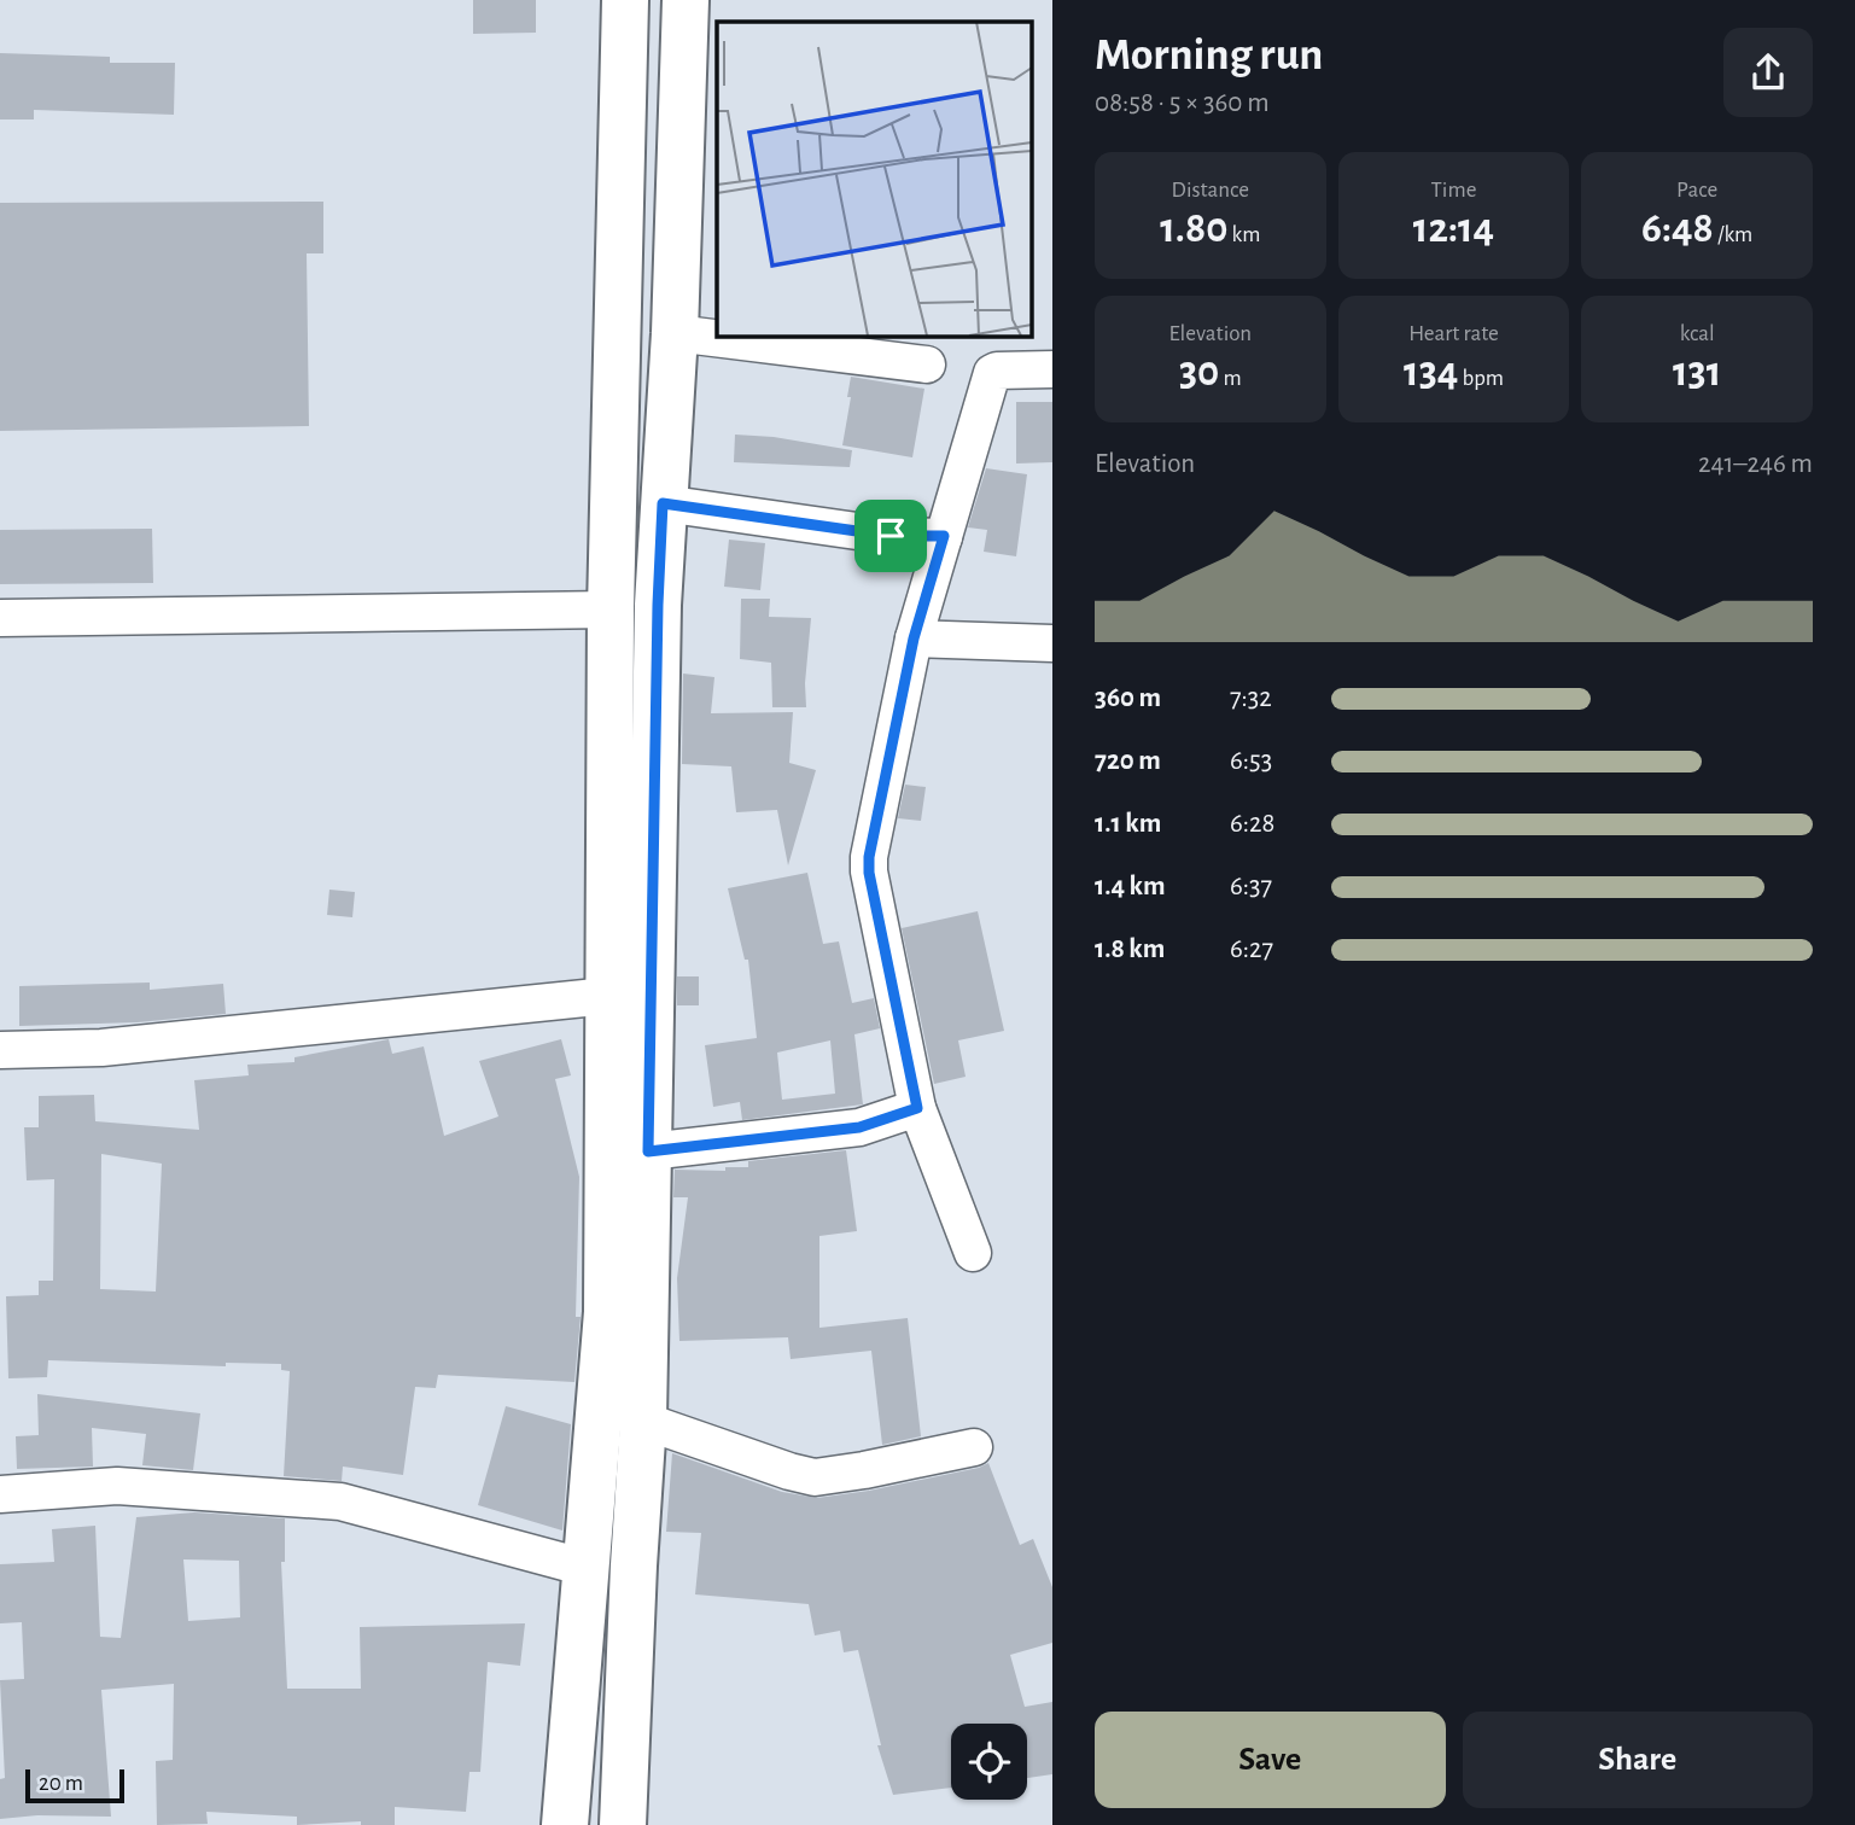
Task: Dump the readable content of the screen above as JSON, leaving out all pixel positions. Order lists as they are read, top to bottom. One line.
{"scale_bar":"20 m","page":{"heading":["Morning run","08:58 · 5 × 360 m"],"stats":[["Distance","1.80 km"],["Time","12:14"],["Pace","6:48 /km"],["Elevation","30 m"],["Heart rate","134 bpm"],["kcal","131"]],"chart":["Elevation","241–246 m"],"list":[{"name":"360 m","note":"7:32"},{"name":"720 m","note":"6:53"},{"name":"1.1 km","note":"6:28"},{"name":"1.4 km","note":"6:37"},{"name":"1.8 km","note":"6:27"}],"buttons":["Save","Share"],"scale":"20 m"}}
